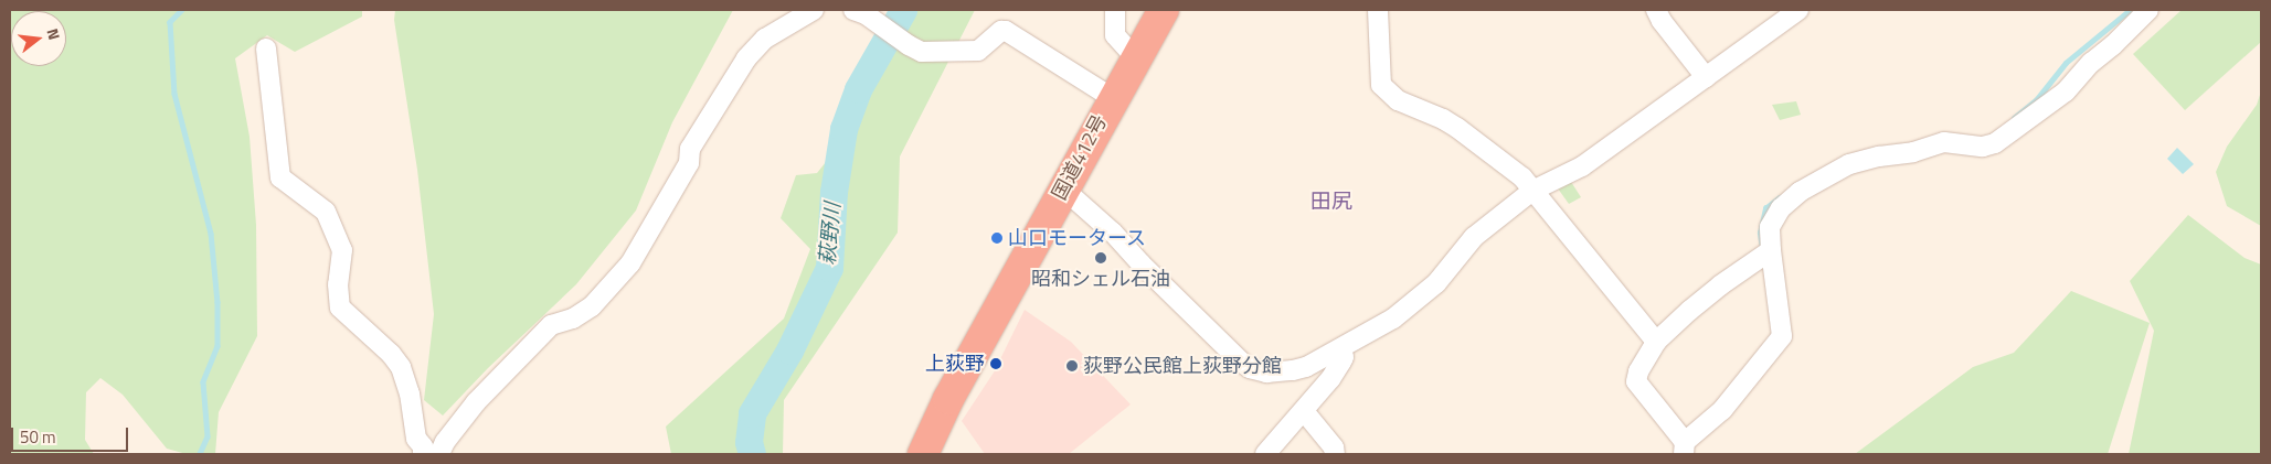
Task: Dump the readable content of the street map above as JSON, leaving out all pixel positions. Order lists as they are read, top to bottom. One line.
{"streets":{"highway":["国道412号"]},"districts":["田尻"],"water":["萩野川"],"places":["山口モータース","昭和シェル石油","上荻野","荻野公民館上荻野分館"],"scale_bar":"50 m","north":"right"}
